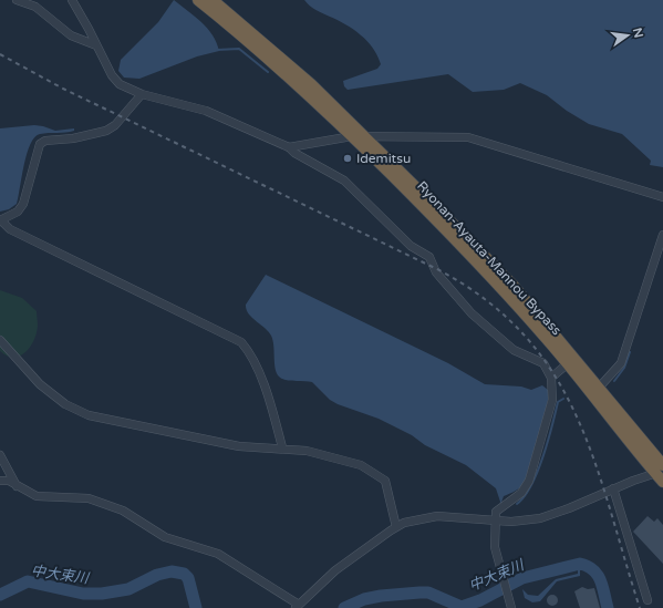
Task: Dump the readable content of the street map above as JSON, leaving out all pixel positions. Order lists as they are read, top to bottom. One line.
{"streets":{"highway":["Ryonan-Ayauta-Mannou Bypass"]},"water":["中大束川"],"places":["Idemitsu"],"north":"right"}
